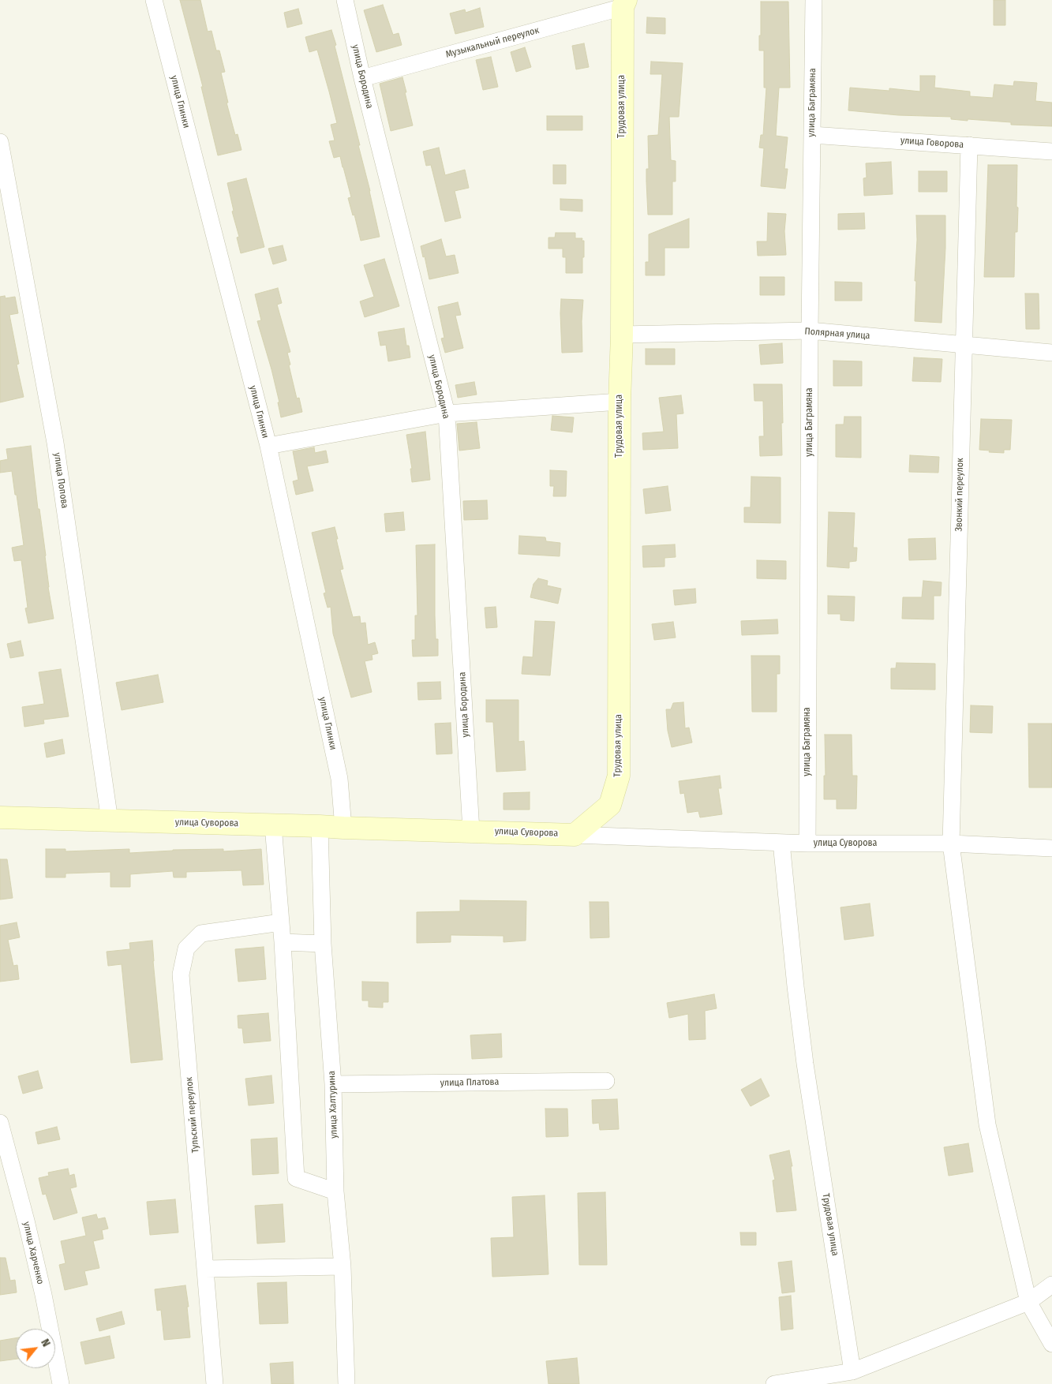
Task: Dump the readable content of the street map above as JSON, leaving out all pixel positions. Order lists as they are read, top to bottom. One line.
{"streets":{"main road":["Трудовая улица","улица Суворова"],"street":["Музыкальный переулок","улица Бородина","улица Глинки","улица Баграмяна","улица Говорова","Полярная улица","улица Попова","Звонкий переулок","улица Платова","улица Халтурина","Тульский переулок","улица Харченко"]},"crossings":[["Музыкальный переулок","улица Бородина"],["Музыкальный переулок","Трудовая улица"],["улица Бородина","улица Суворова"],["улица Глинки","улица Суворова"],["улица Баграмяна","улица Говорова"],["улица Баграмяна","Полярная улица"],["улица Баграмяна","улица Суворова"],["Трудовая улица","Полярная улица"],["Трудовая улица","улица Суворова"],["улица Говорова","Звонкий переулок"],["Полярная улица","Звонкий переулок"],["улица Попова","улица Суворова"],["Звонкий переулок","улица Суворова"],["улица Суворова","улица Халтурина"],["улица Платова","улица Халтурина"]],"north":"top right"}
